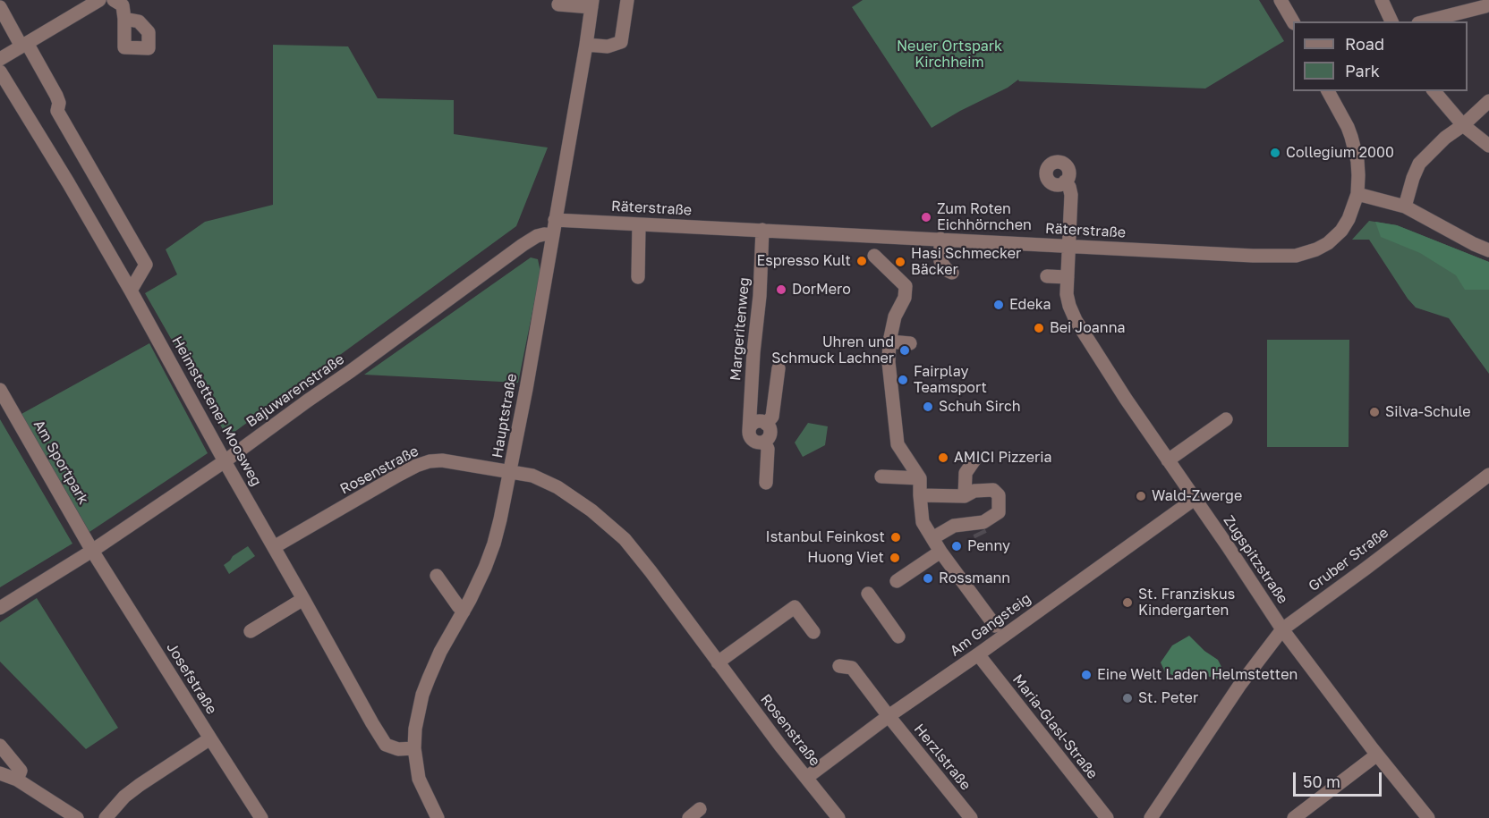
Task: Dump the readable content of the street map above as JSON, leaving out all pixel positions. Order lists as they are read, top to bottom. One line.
{"streets":{"street":["Räterstraße","Margeritenweg","Bajuwarenstraße","Heimstettener Moosweg","Hauptstraße","Am Sportpark","Rosenstraße","Zugspitzstraße","Gruber Straße","Am Gangsteig","Josefstraße","Maria-Glasl-Straße","Herzlstraße"]},"crossings":[["Räterstraße","Margeritenweg"],["Räterstraße","Hauptstraße"],["Räterstraße","Zugspitzstraße"],["Bajuwarenstraße","Heimstettener Moosweg"],["Bajuwarenstraße","Hauptstraße"],["Bajuwarenstraße","Am Sportpark"],["Bajuwarenstraße","Josefstraße"],["Heimstettener Moosweg","Hauptstraße"],["Heimstettener Moosweg","Rosenstraße"],["Hauptstraße","Rosenstraße"],["Am Sportpark","Josefstraße"],["Rosenstraße","Am Gangsteig"],["Zugspitzstraße","Gruber Straße"],["Zugspitzstraße","Am Gangsteig"],["Am Gangsteig","Maria-Glasl-Straße"],["Am Gangsteig","Herzlstraße"]],"parks":["Neuer Ortspark Kirchheim"],"places":["Collegium 2000","Zum Roten Eichhörnchen","Espresso Kult","Hasi Schmecker Bäcker","DorMero","Edeka","Bei Joanna","Uhren und Schmuck Lachner","Fairplay Teamsport","Schuh Sirch","Silva-Schule","AMICI Pizzeria","Wald-Zwerge","Istanbul Feinkost","Penny","Huong Viet","Rossmann","St. Franziskus Kindergarten","Eine Welt Laden Helmstetten","St. Peter"],"legend":["Road","Park"],"scale_bar":"50 m"}
